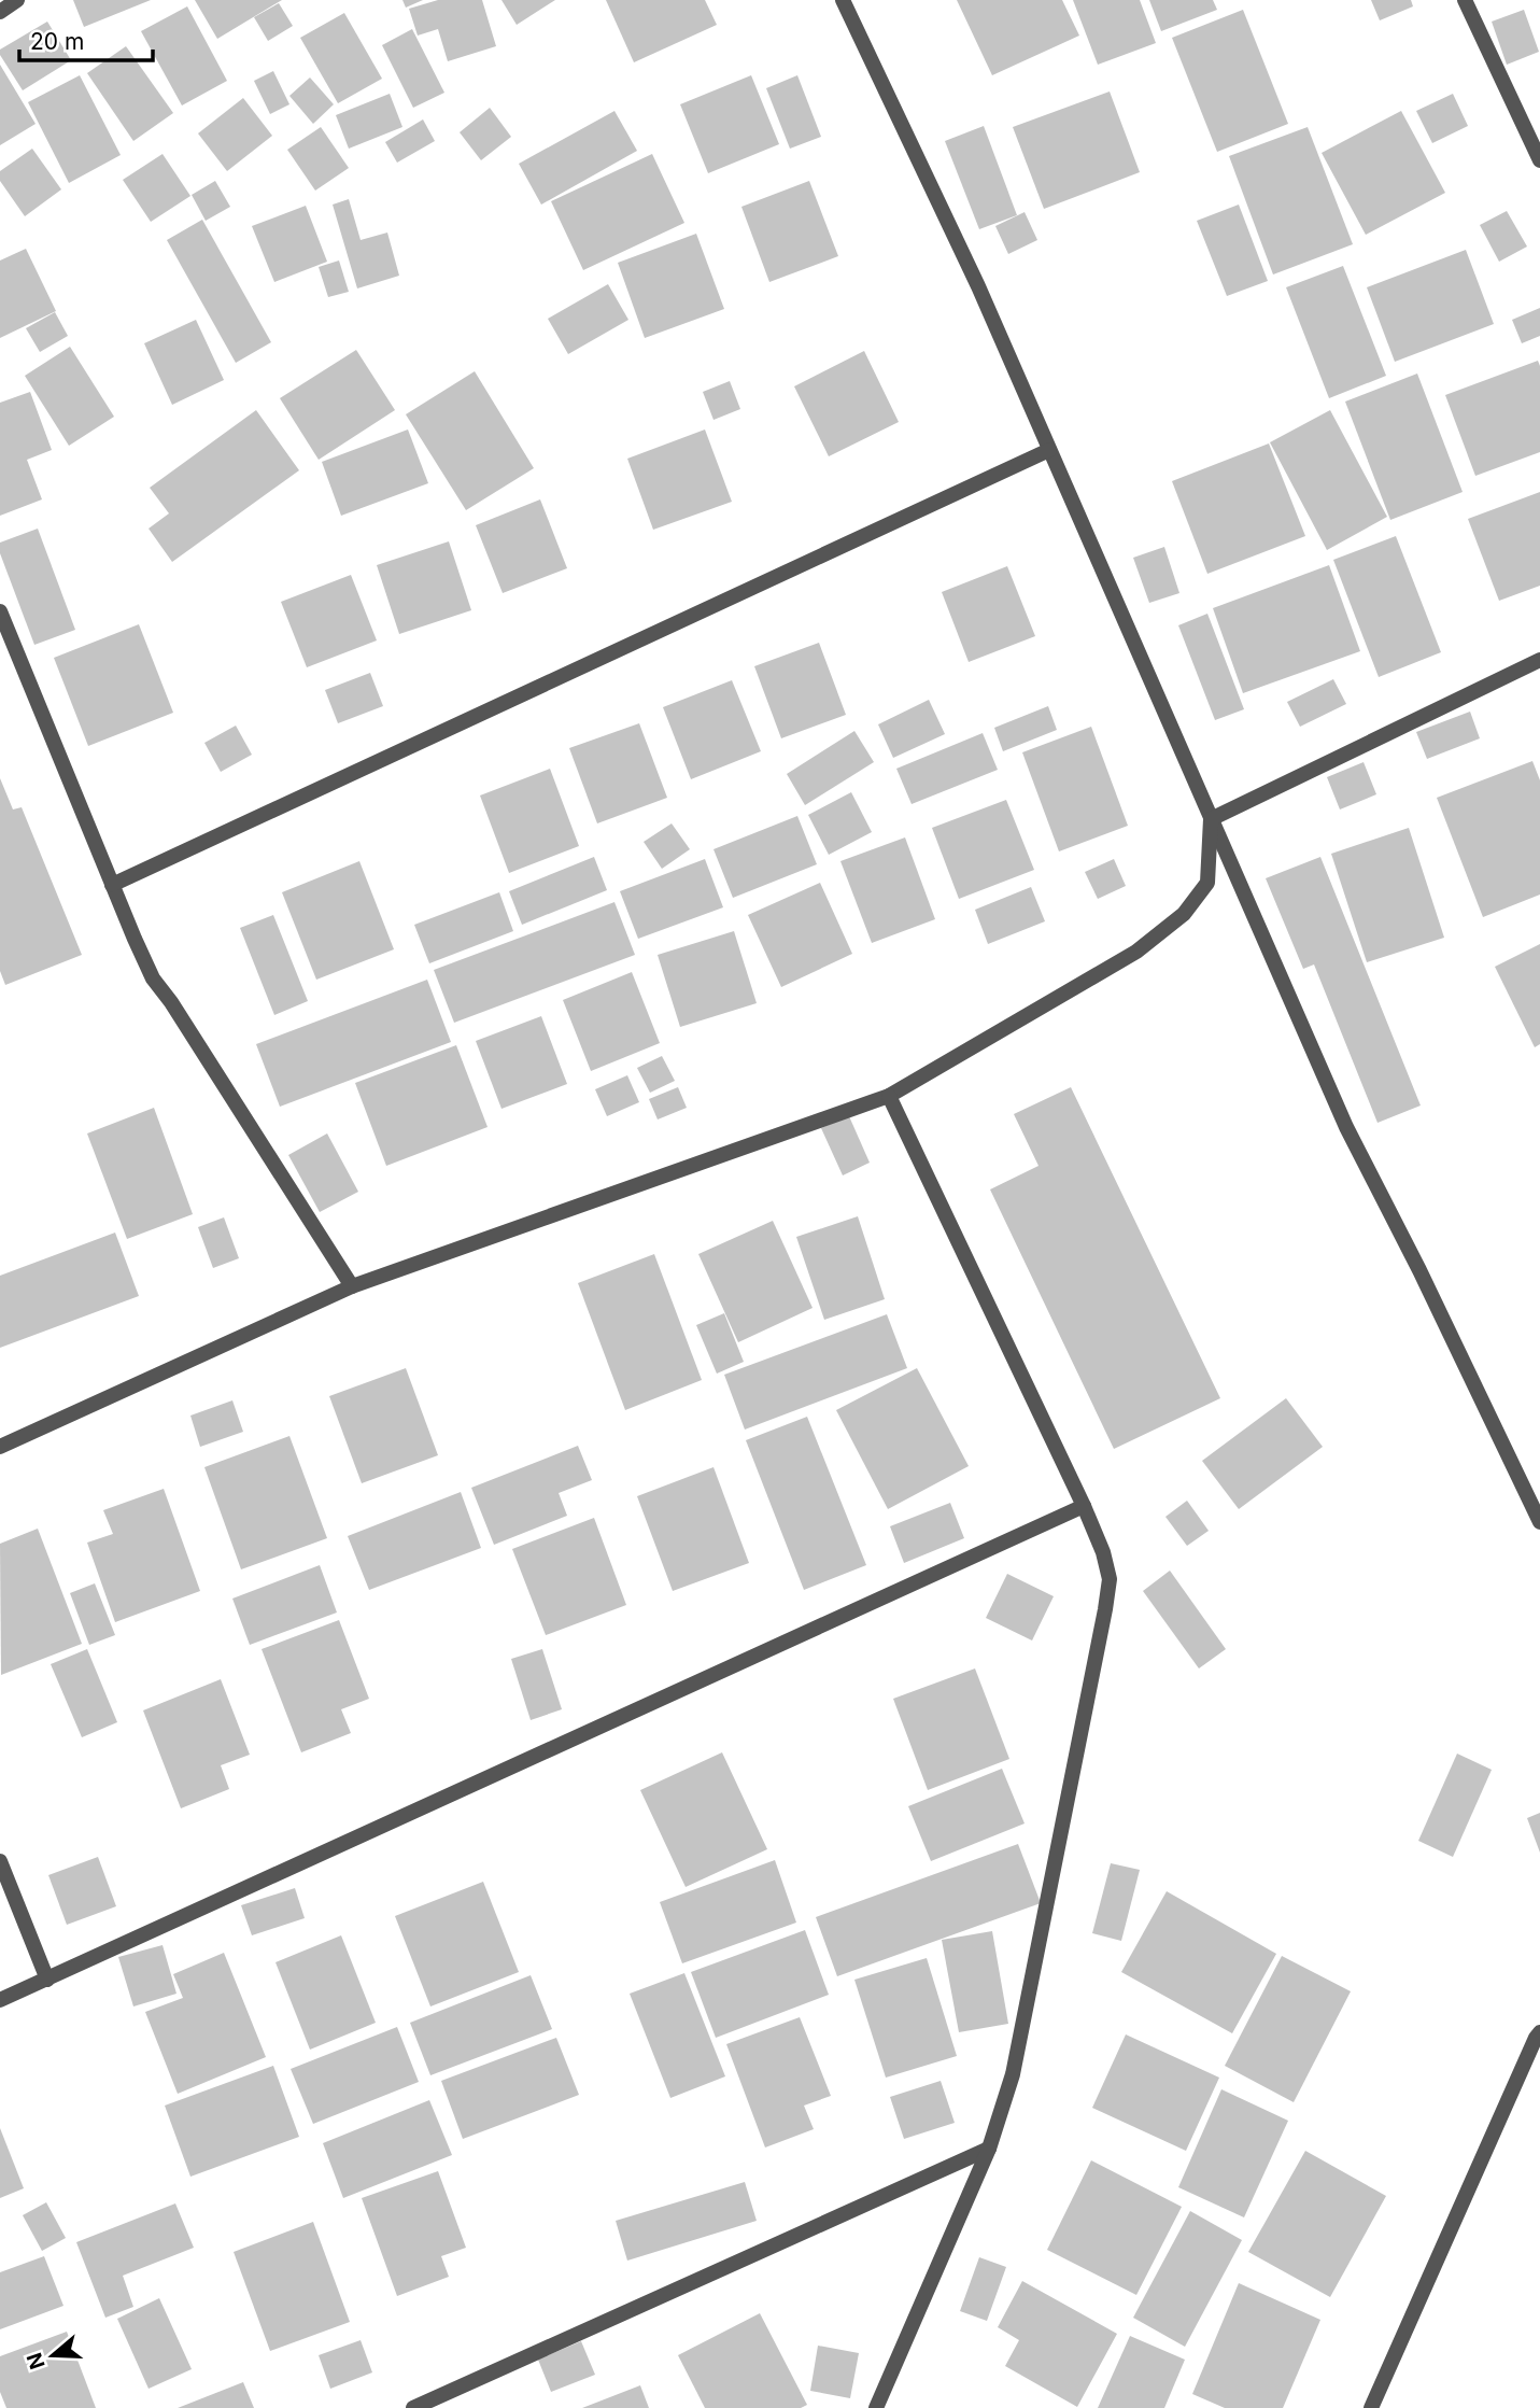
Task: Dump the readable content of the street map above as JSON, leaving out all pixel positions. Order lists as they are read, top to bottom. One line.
{"scale_bar":"20 m","north":"left"}
